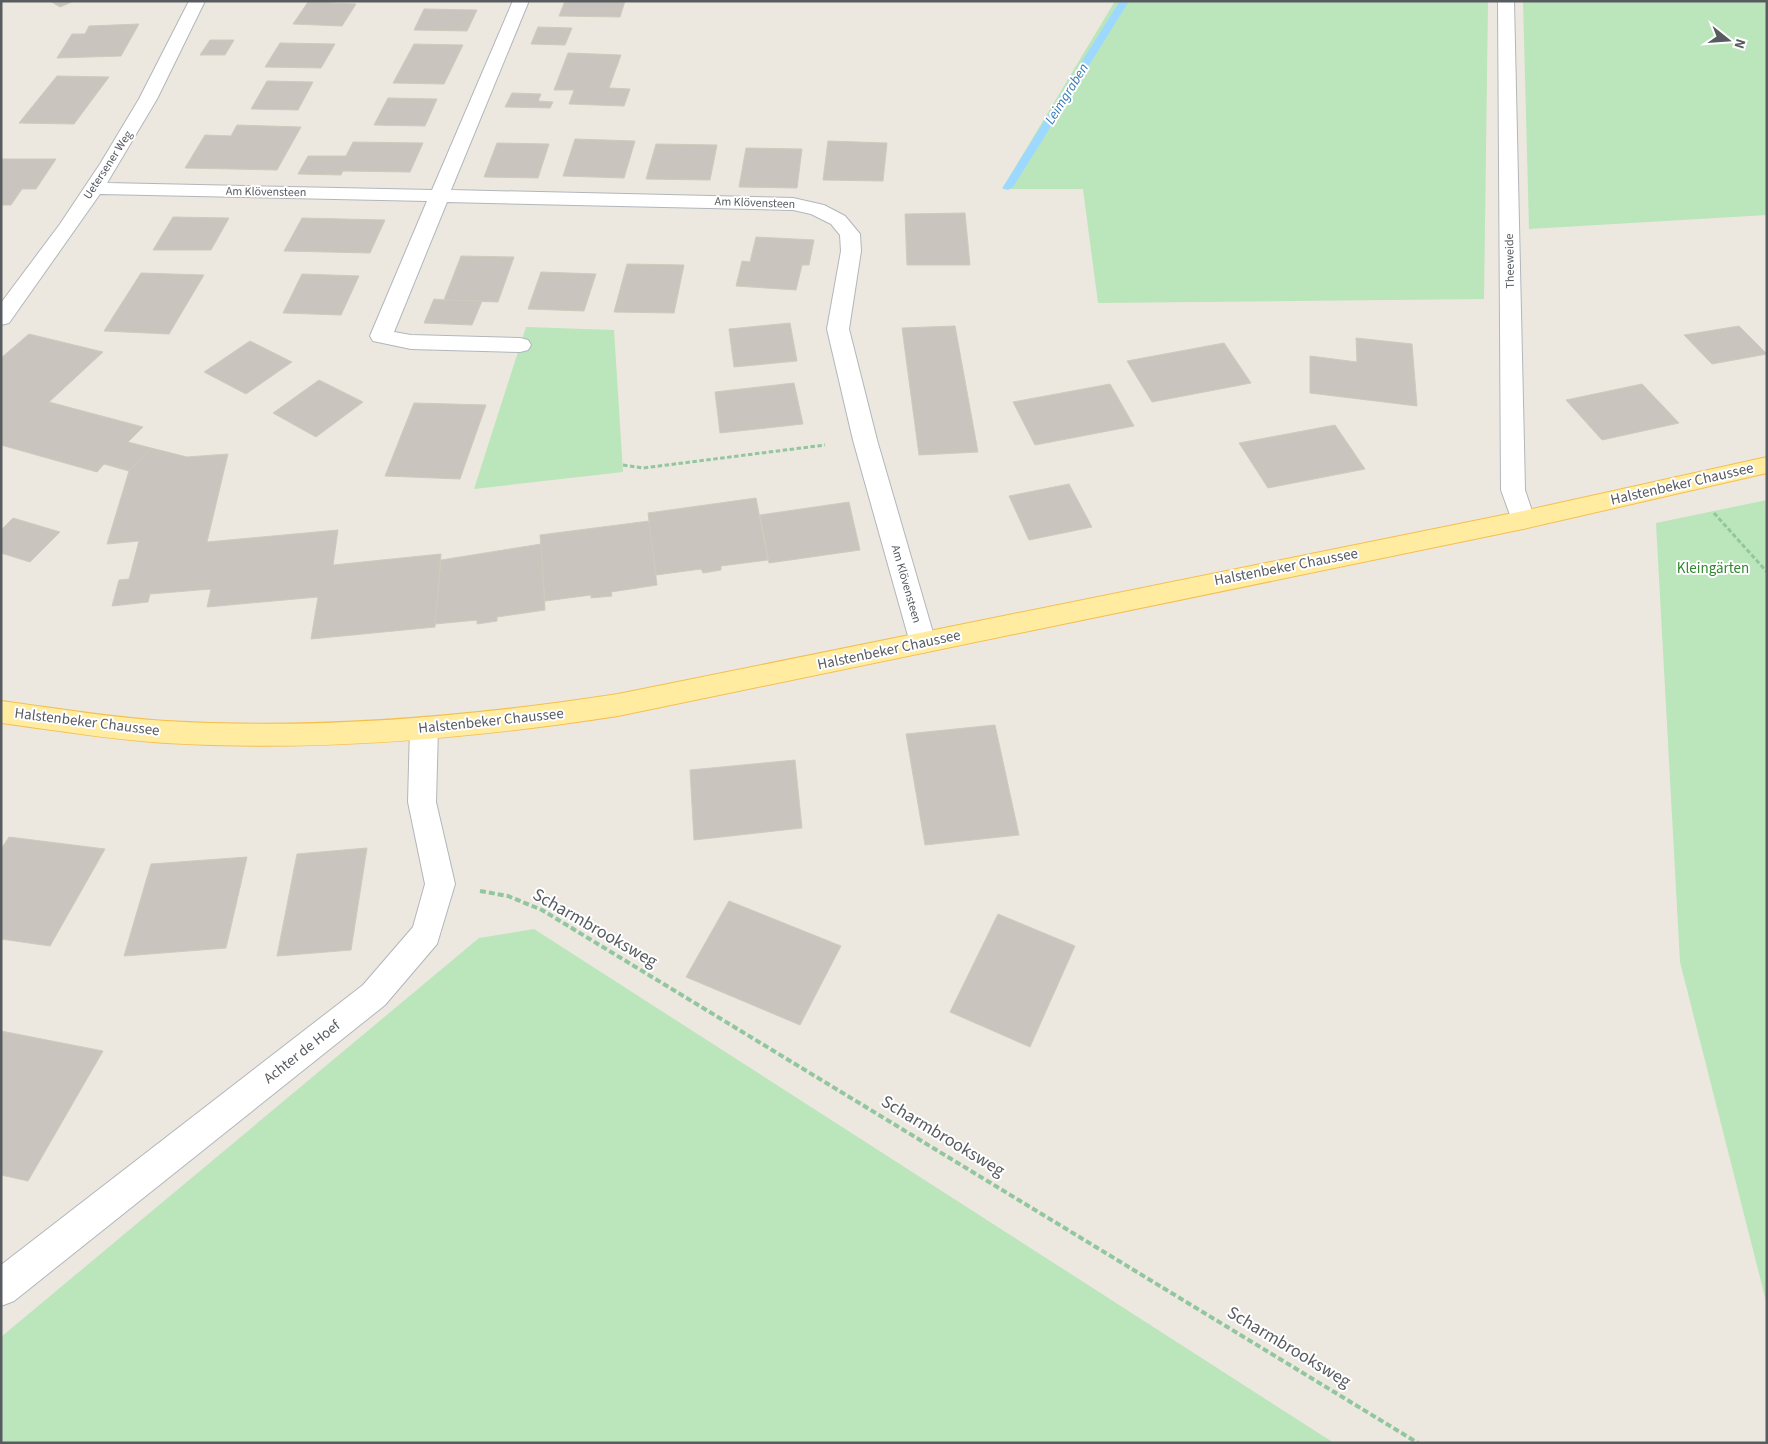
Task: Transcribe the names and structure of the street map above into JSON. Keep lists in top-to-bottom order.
{
  "streets": {
    "main road": ["Halstenbeker Chaussee"],
    "street": [
      "Uetersener Weg",
      "Am Klövensteen",
      "Theeweide",
      "Achter de Hoef"
    ],
    "path": ["Scharmbrooksweg"]
  },
  "crossings": [
    ["Uetersener Weg", "Am Klövensteen"],
    ["Am Klövensteen", "Halstenbeker Chaussee"],
    ["Theeweide", "Halstenbeker Chaussee"],
    ["Halstenbeker Chaussee", "Achter de Hoef"],
    ["Scharmbrooksweg", "Achter de Hoef"]
  ],
  "water": ["Leimgraben"],
  "parks": ["Kleingärten"],
  "north": "right"
}
